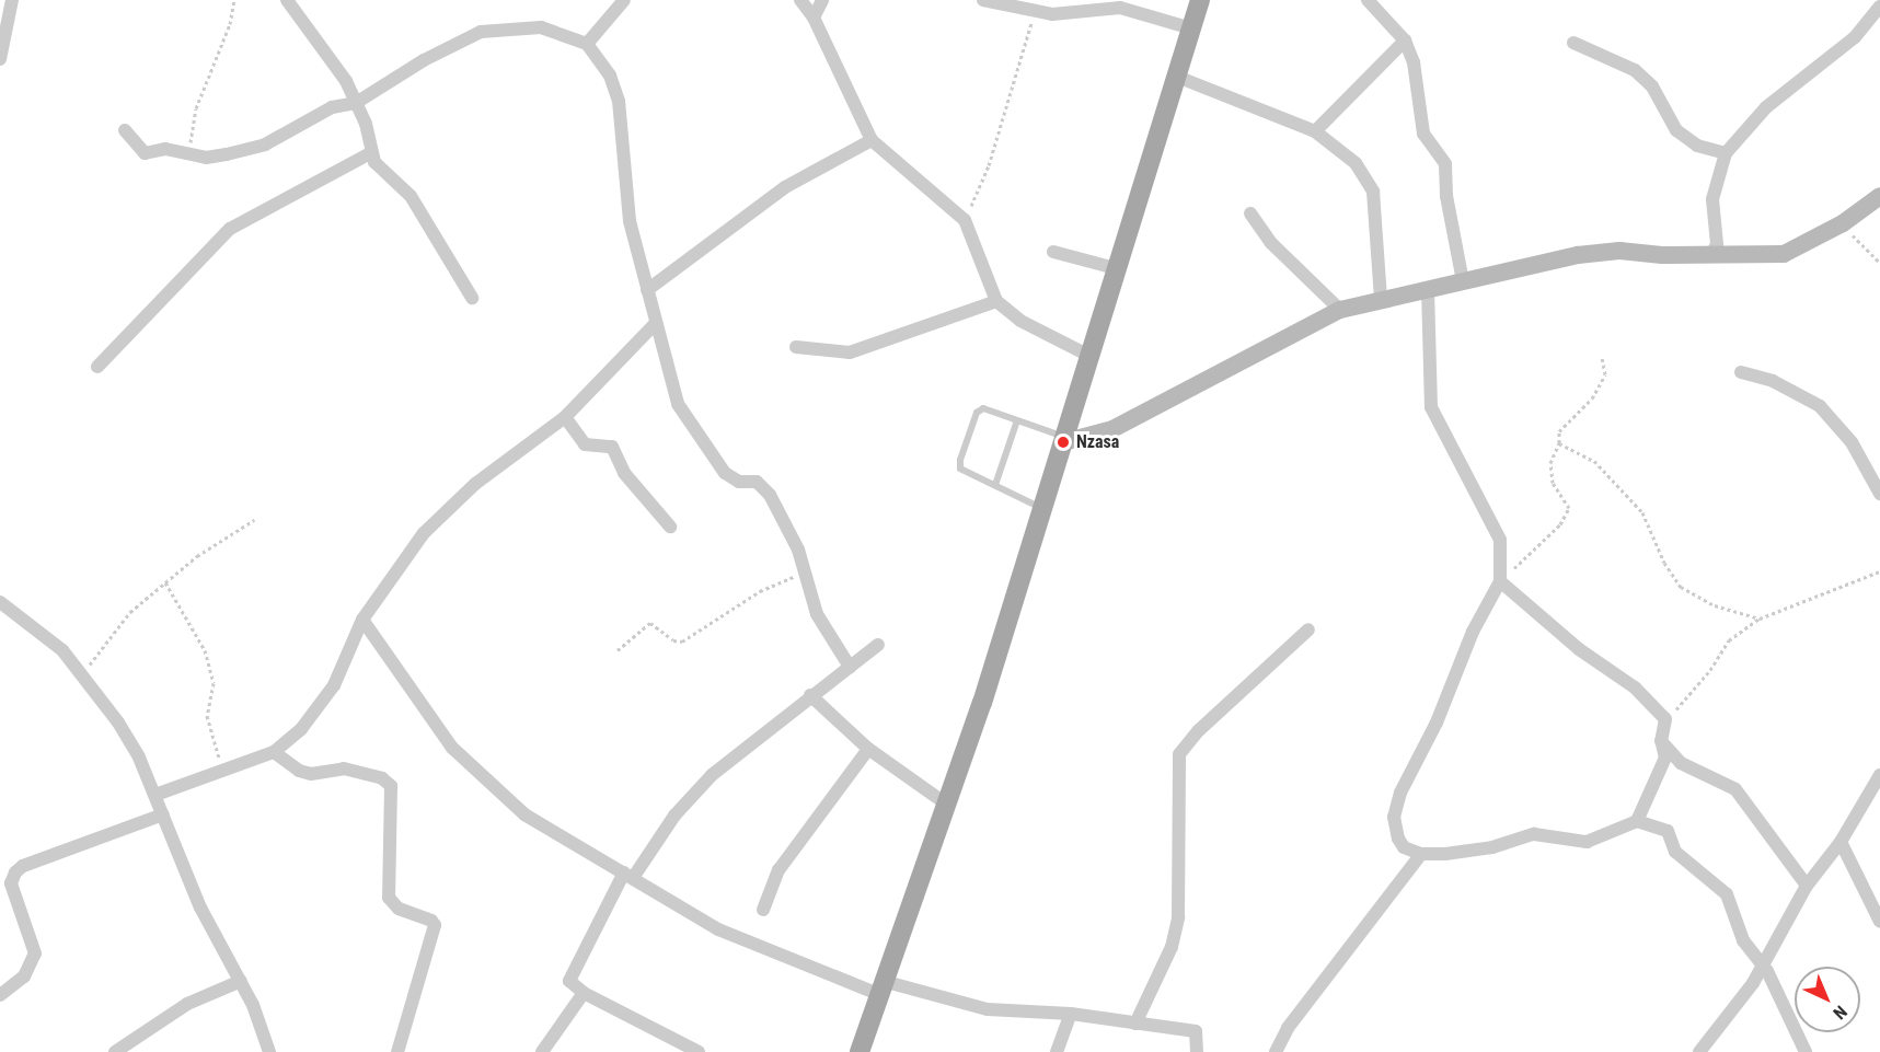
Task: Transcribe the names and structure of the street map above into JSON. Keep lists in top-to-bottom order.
{
  "places": ["Nzasa"],
  "north": "bottom right"
}
